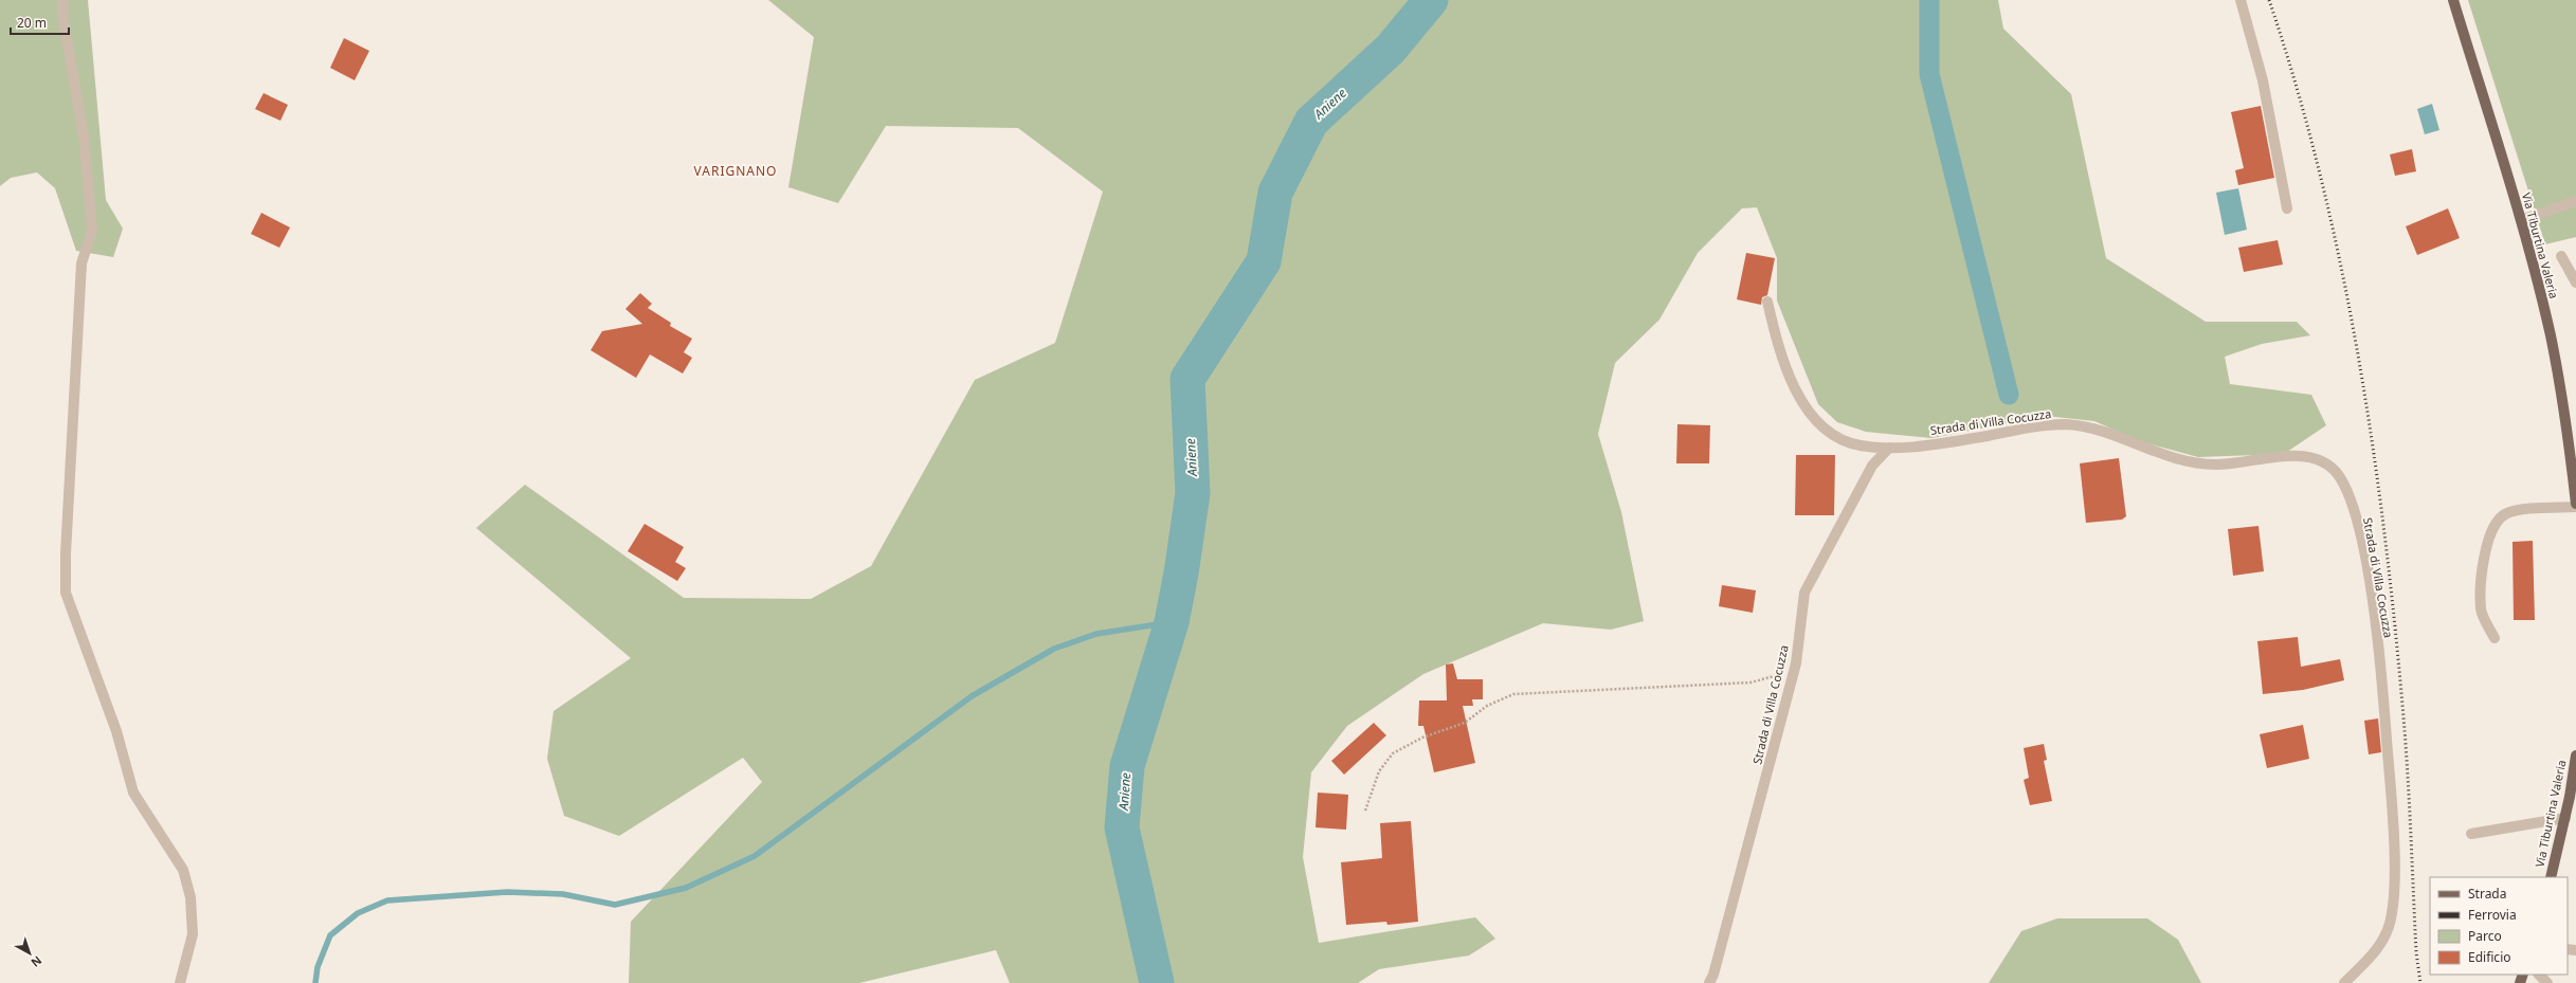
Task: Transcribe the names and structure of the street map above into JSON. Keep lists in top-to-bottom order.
{
  "streets": {
    "main road": ["Via Tiburtina Valeria"],
    "street": ["Strada di Villa Cocuzza"]
  },
  "districts": ["VARIGNANO"],
  "water": ["Aniene"],
  "legend": [
    "Strada",
    "Ferrovia",
    "Parco",
    "Edificio"
  ],
  "scale_bar": "20 m",
  "north": "bottom right"
}
